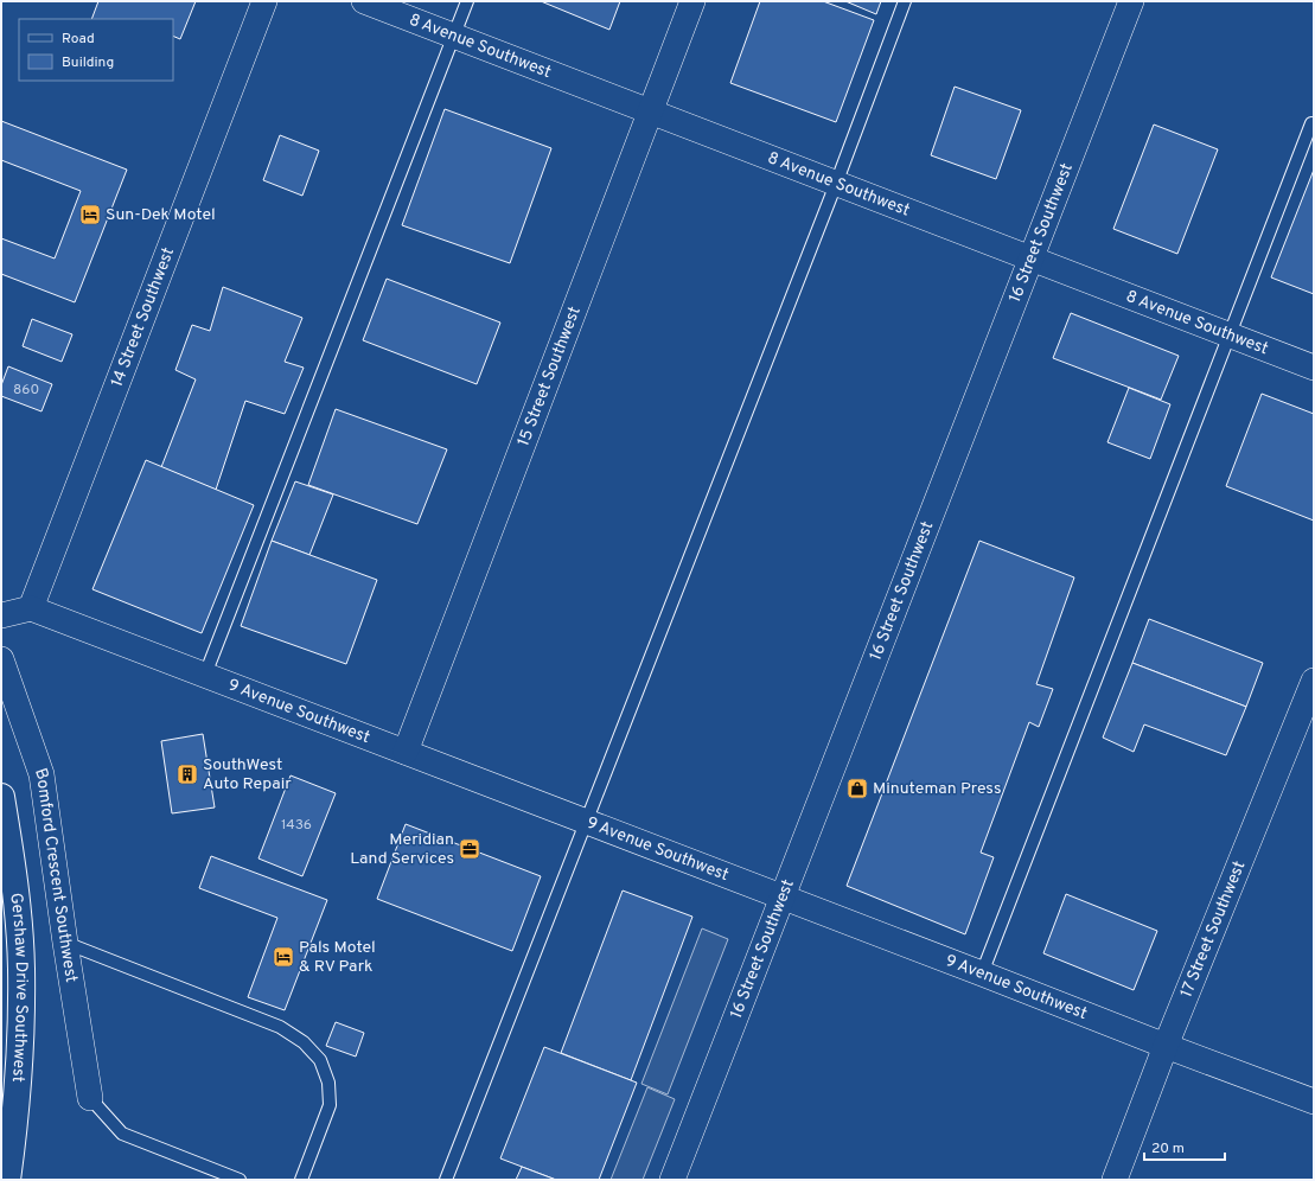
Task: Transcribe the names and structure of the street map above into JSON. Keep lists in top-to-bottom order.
{
  "streets": {
    "highway": ["Gershaw Drive Southwest"],
    "street": [
      "8 Avenue Southwest",
      "16 Street Southwest",
      "14 Street Southwest",
      "15 Street Southwest",
      "9 Avenue Southwest",
      "Bomford Crescent Southwest",
      "17 Street Southwest"
    ]
  },
  "crossings": [
    ["8 Avenue Southwest", "16 Street Southwest"],
    ["8 Avenue Southwest", "15 Street Southwest"],
    ["16 Street Southwest", "9 Avenue Southwest"],
    ["14 Street Southwest", "9 Avenue Southwest"],
    ["15 Street Southwest", "9 Avenue Southwest"],
    ["9 Avenue Southwest", "17 Street Southwest"]
  ],
  "places": {
    "hotel": ["Sun-Dek Motel", "Pals Motel & RV Park"],
    "building": ["SouthWest Auto Repair"],
    "shop": ["Minuteman Press"],
    "office": ["Meridian Land Services"]
  },
  "house_numbers": ["860", "1436"],
  "legend": ["Road", "Building"],
  "scale_bar": "20 m"
}
